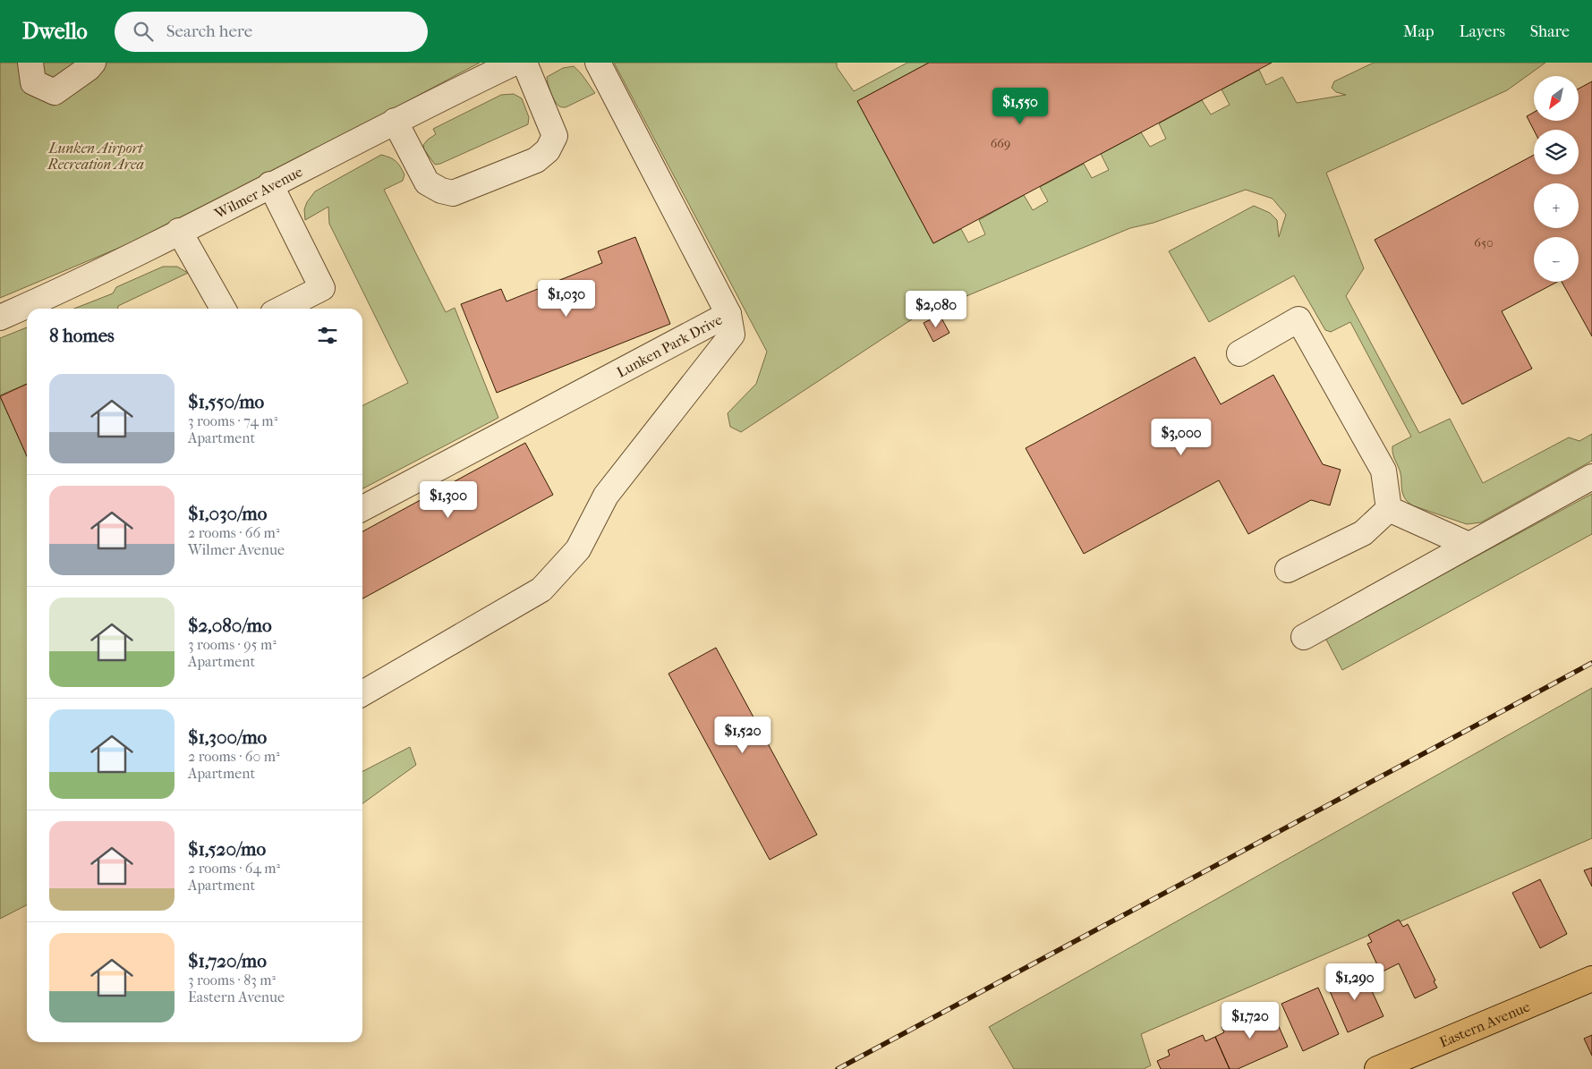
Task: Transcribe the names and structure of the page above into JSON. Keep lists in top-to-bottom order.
{
  "streets": {
    "main road": ["Eastern Avenue"],
    "street": ["Wilmer Avenue", "Lunken Park Drive"]
  },
  "parks": ["Lunken Airport Recreation Area"],
  "house_numbers": ["669", "650"],
  "north": "bottom left",
  "page": {
    "header": "Dwello",
    "search": "Search here",
    "nav": ["Map", "Layers", "Share"],
    "map_buttons": ["+", "−"],
    "price": [
      "$1,550",
      "$1,030",
      "$2,080",
      "$3,000",
      "$1,300",
      "$1,520",
      "$1,290",
      "$1,720"
    ],
    "heading": "8 homes",
    "list": [
      {
        "name": "$1,550/mo",
        "note": "3 rooms · 74 m² · Apartment"
      },
      {
        "name": "$1,030/mo",
        "note": "2 rooms · 66 m² · Wilmer Avenue"
      },
      {
        "name": "$2,080/mo",
        "note": "3 rooms · 95 m² · Apartment"
      },
      {
        "name": "$1,300/mo",
        "note": "2 rooms · 60 m² · Apartment"
      },
      {
        "name": "$1,520/mo",
        "note": "2 rooms · 64 m² · Apartment"
      },
      {
        "name": "$1,720/mo",
        "note": "3 rooms · 83 m² · Eastern Avenue"
      }
    ]
  }
}
